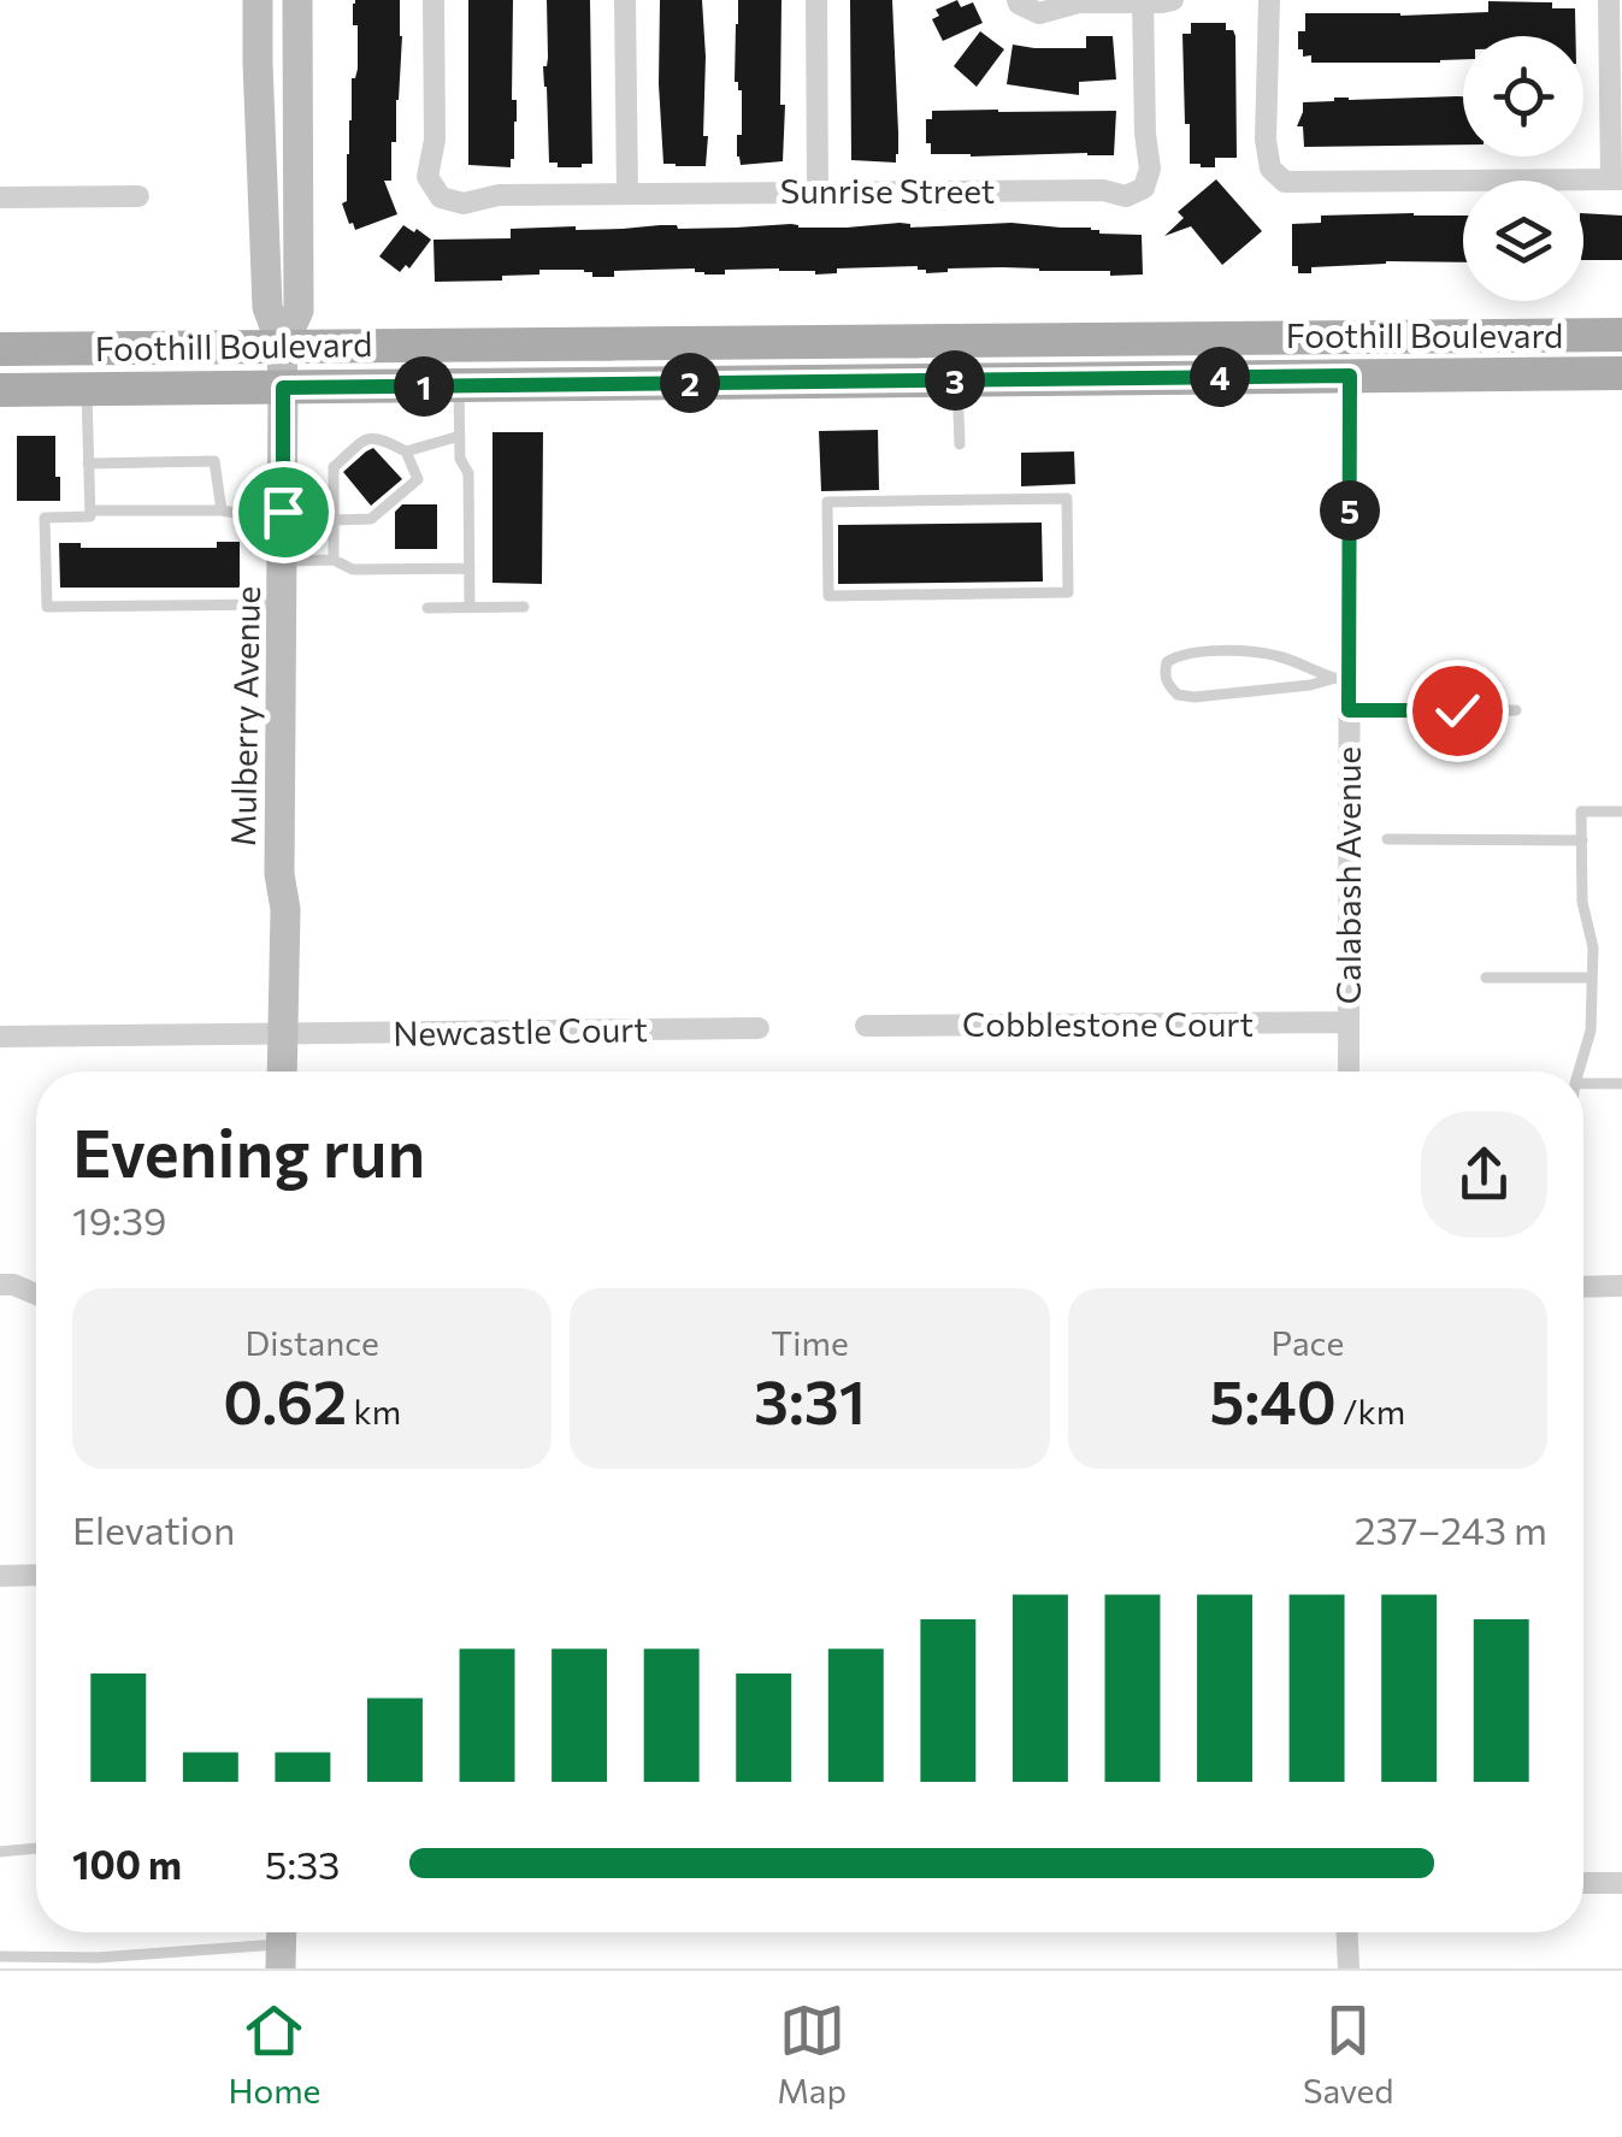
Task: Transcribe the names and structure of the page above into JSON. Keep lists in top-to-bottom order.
{
  "streets": {
    "main road": ["Foothill Boulevard"],
    "street": [
      "Sunrise Street",
      "Mulberry Avenue",
      "Calabash Avenue",
      "Cobblestone Court",
      "Newcastle Court"
    ]
  },
  "crossings": [
    ["Foothill Boulevard", "Mulberry Avenue"],
    ["Foothill Boulevard", "Calabash Avenue"],
    ["Mulberry Avenue", "Newcastle Court"],
    ["Calabash Avenue", "Cobblestone Court"]
  ],
  "page": {
    "pins": [
      "4",
      "3",
      "2",
      "1",
      "5"
    ],
    "heading": ["Evening run", "19:39"],
    "stats": [
      ["Distance", "0.62 km"],
      ["Time", "3:31"],
      ["Pace", "5:40 /km"]
    ],
    "chart": ["Elevation", "237–243 m"],
    "list": [
      {
        "name": "100 m",
        "note": "5:33"
      }
    ],
    "tabs": ["Home", "Map", "Saved"]
  }
}
